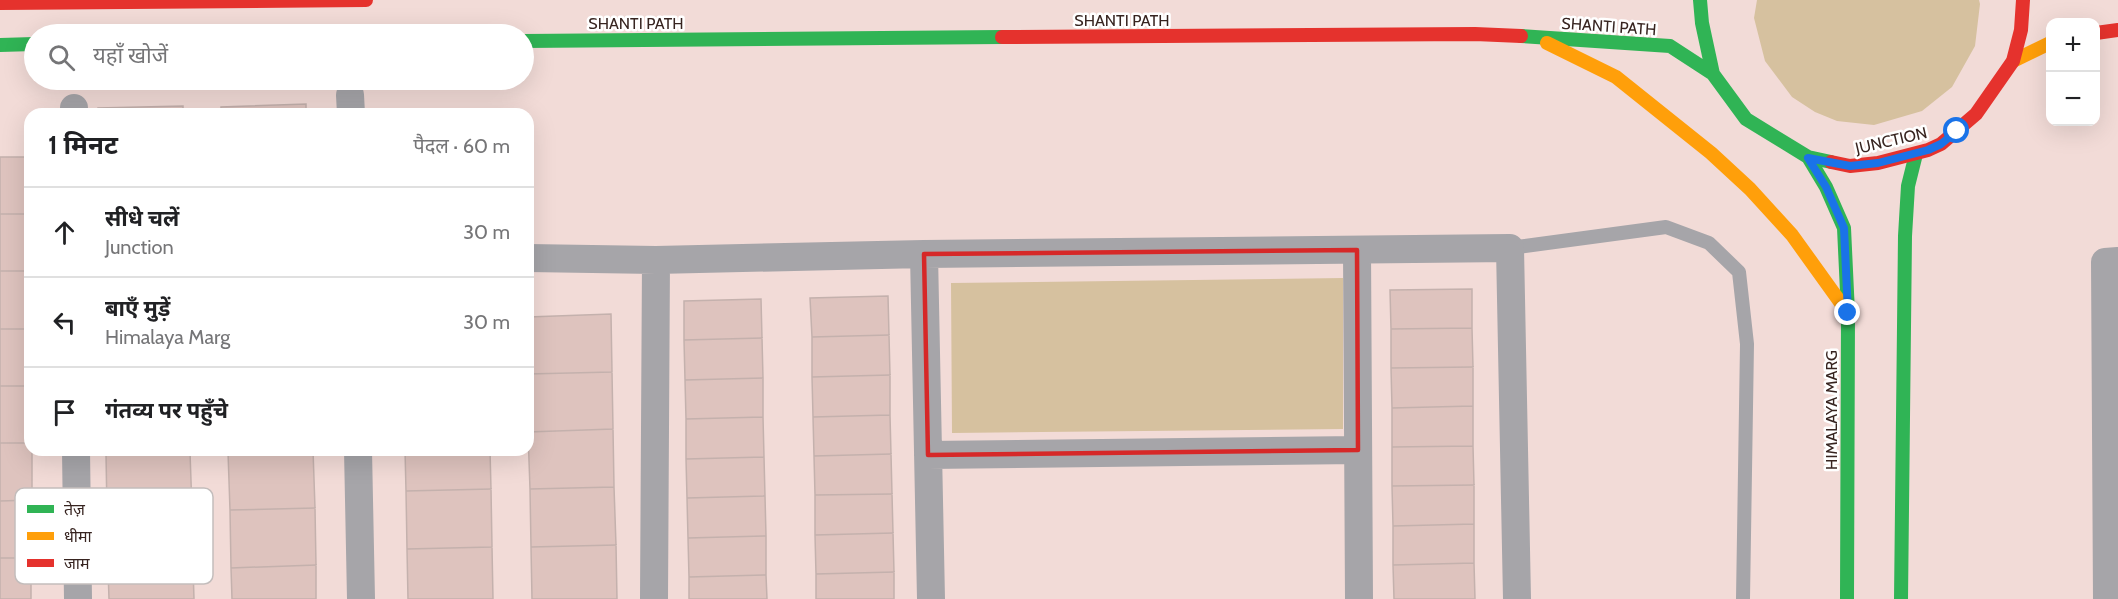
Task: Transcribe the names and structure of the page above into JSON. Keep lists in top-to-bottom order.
{
  "streets": {
    "main road": ["SHANTI PATH", "JUNCTION", "HIMALAYA MARG"]
  },
  "crossings": [
    ["SHANTI PATH", "JUNCTION"],
    ["JUNCTION", "HIMALAYA MARG"]
  ],
  "legend": ["तेज़", "धीमा", "जाम"],
  "page": {
    "map_buttons": ["+", "−"],
    "search": "यहाँ खोजें",
    "heading": ["1 मिनट", "पैदल · 60 m"],
    "list": [
      ["सीधे चलें", "Junction", "30 m"],
      ["बाएँ मुड़ें", "Himalaya Marg", "30 m"],
      "गंतव्य पर पहुँचे"
    ]
  }
}
